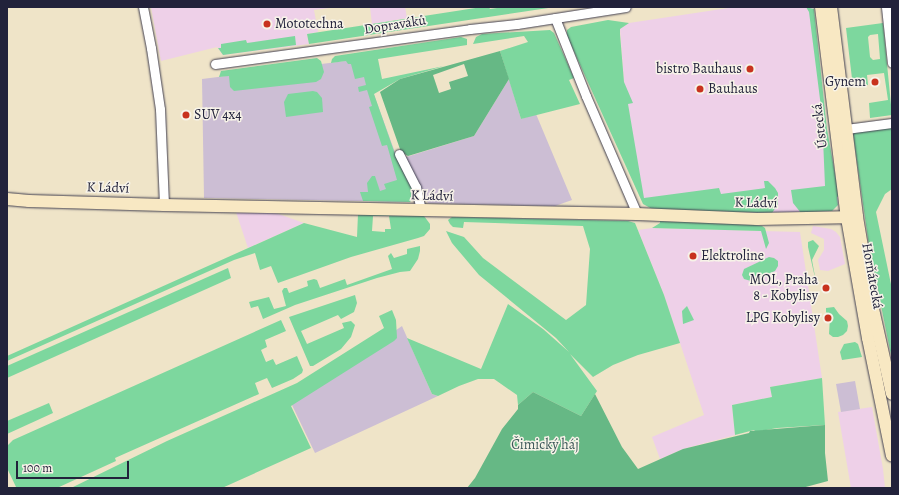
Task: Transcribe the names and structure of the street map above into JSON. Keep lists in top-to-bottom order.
{
  "streets": {
    "street": [
      "Dopraváků",
      "Ústecká",
      "K Ládví",
      "Horňátecká"
    ]
  },
  "crossings": [
    ["Ústecká", "K Ládví"],
    ["Ústecká", "Horňátecká"],
    ["K Ládví", "Horňátecká"]
  ],
  "parks": ["Čimický háj"],
  "places": [
    "Mototechna",
    "bistro Bauhaus",
    "Gynem",
    "Bauhaus",
    "SUV 4x4",
    "Elektroline",
    "MOL, Praha 8 - Kobylisy",
    "LPG Kobylisy"
  ],
  "scale_bar": "100 m"
}
